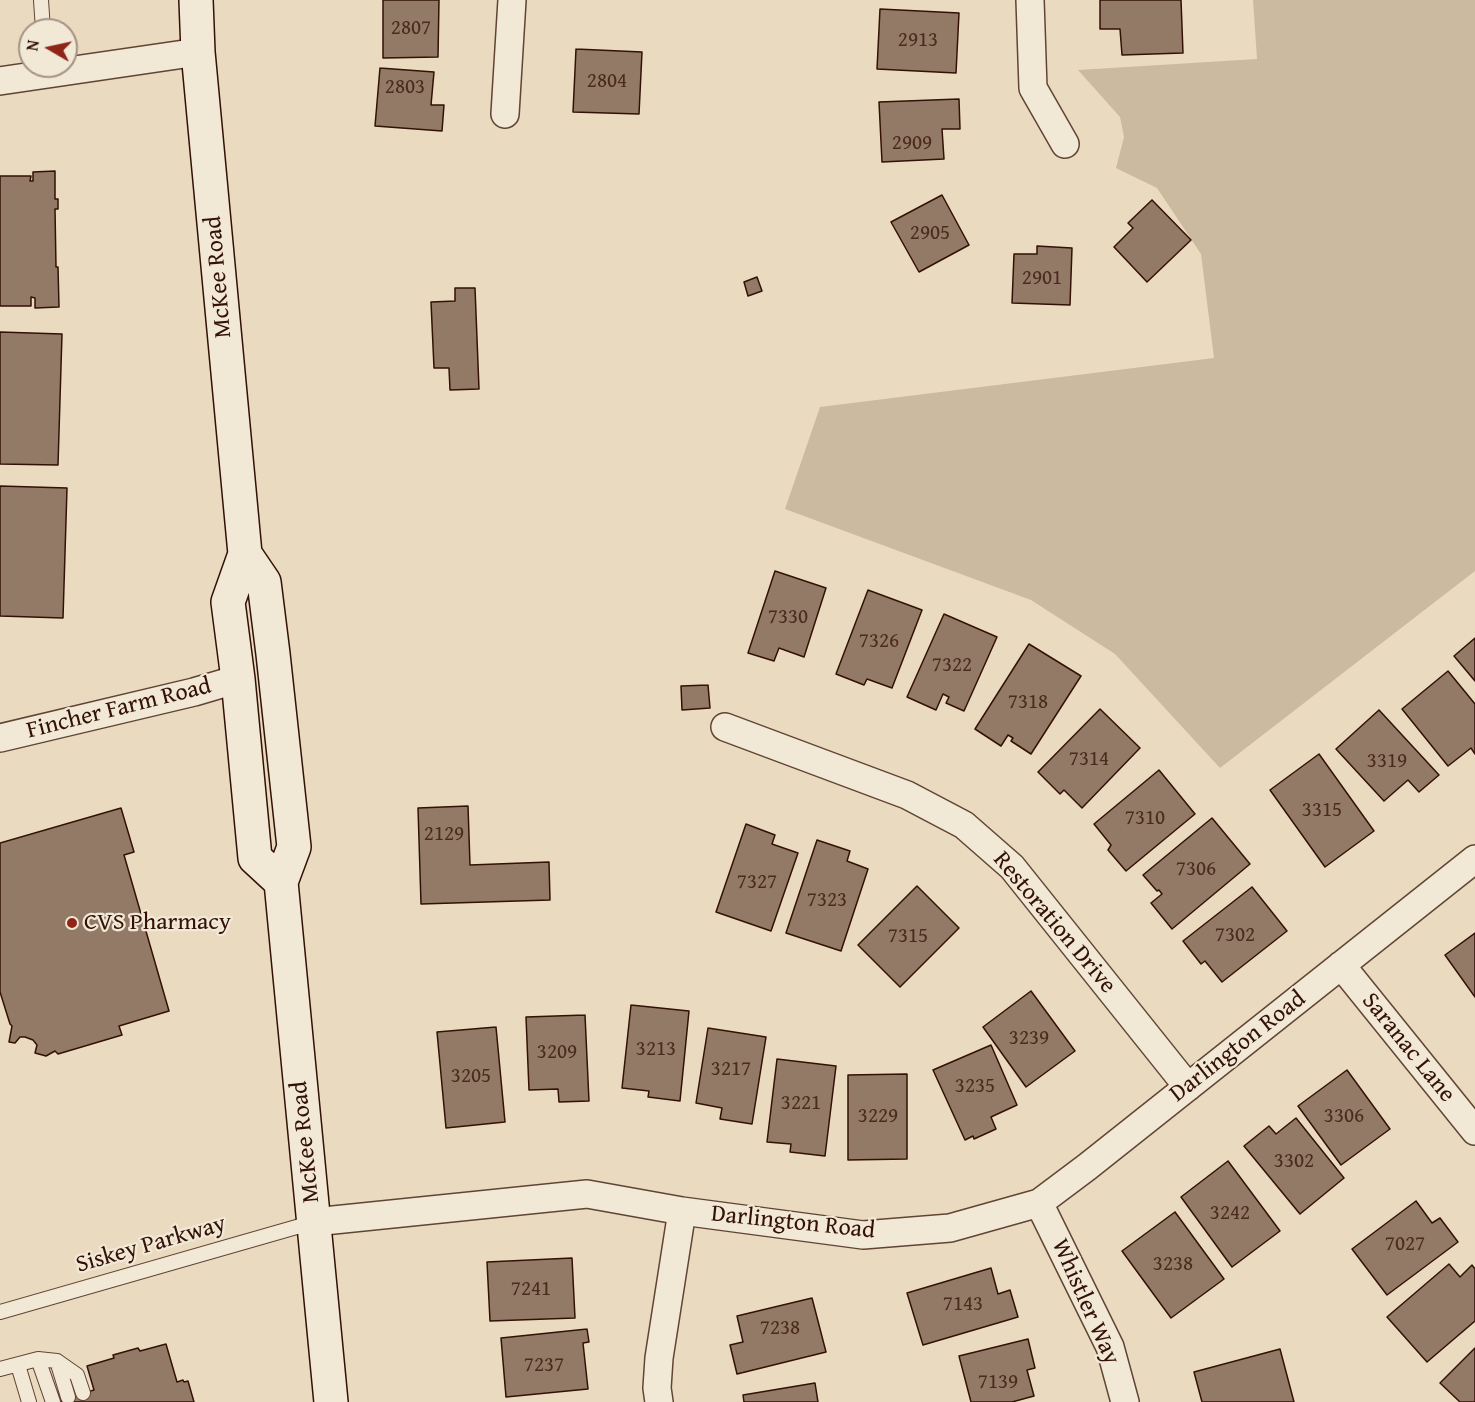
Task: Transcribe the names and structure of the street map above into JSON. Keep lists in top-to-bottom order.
{
  "streets": {
    "street": [
      "McKee Road",
      "Fincher Farm Road",
      "Restoration Drive",
      "Darlington Road",
      "Saranac Lane",
      "Whistler Way"
    ],
    "lane": ["Siskey Parkway"]
  },
  "crossings": [
    ["McKee Road", "Fincher Farm Road"],
    ["McKee Road", "Darlington Road"],
    ["McKee Road", "Siskey Parkway"],
    ["Restoration Drive", "Darlington Road"],
    ["Darlington Road", "Saranac Lane"],
    ["Darlington Road", "Siskey Parkway"],
    ["Darlington Road", "Whistler Way"]
  ],
  "places": ["CVS Pharmacy"],
  "house_numbers": [
    "2807",
    "2913",
    "2804",
    "2803",
    "2909",
    "2905",
    "2901",
    "7330",
    "7326",
    "7322",
    "7318",
    "7314",
    "3319",
    "3315",
    "7310",
    "2129",
    "7306",
    "7327",
    "7323",
    "7302",
    "7315",
    "3239",
    "3213",
    "3209",
    "3217",
    "3205",
    "3235",
    "3221",
    "3229",
    "3306",
    "3302",
    "3242",
    "7027",
    "3238",
    "7241",
    "7143",
    "7238",
    "7237",
    "7139"
  ],
  "north": "left"
}
